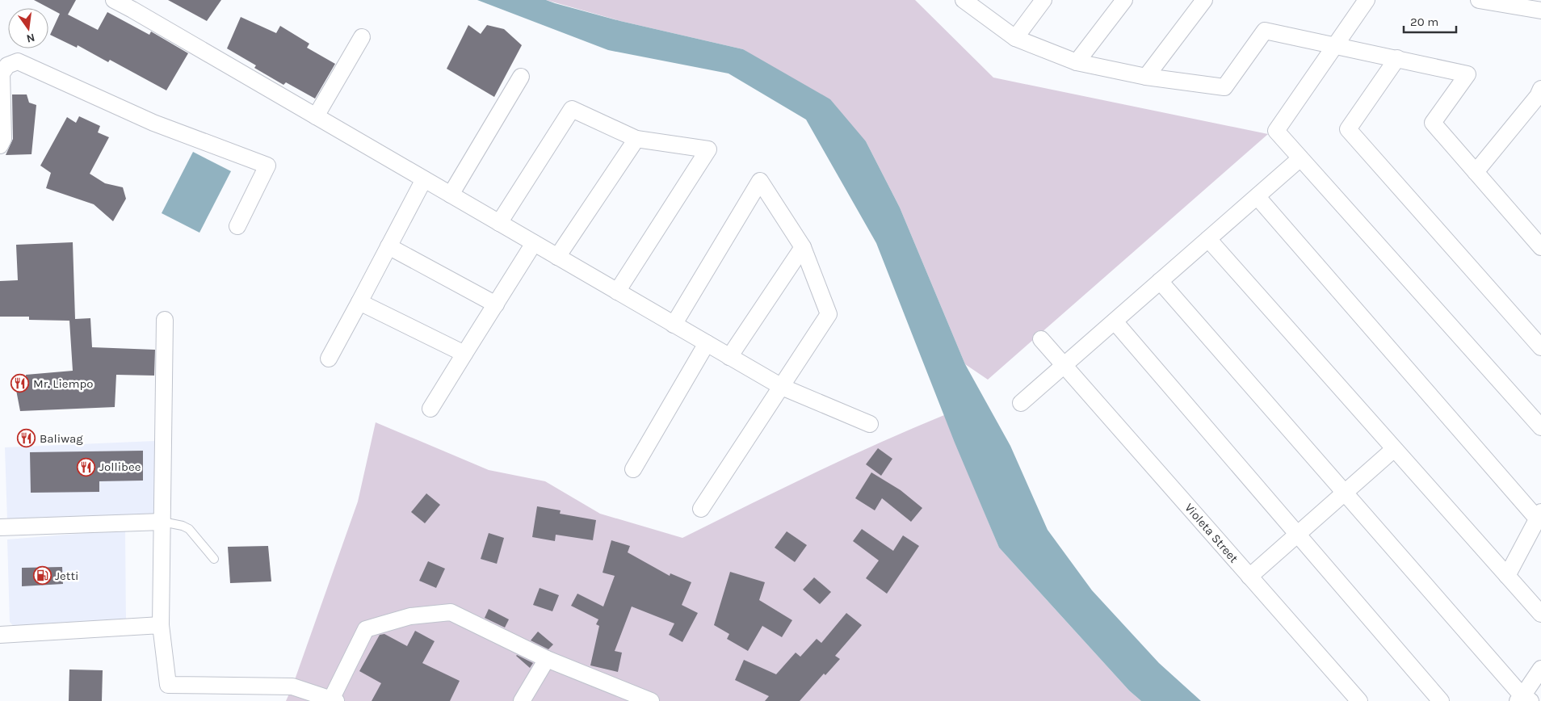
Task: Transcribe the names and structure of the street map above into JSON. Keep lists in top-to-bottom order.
{
  "streets": {
    "street": ["Violeta Street"]
  },
  "places": {
    "restaurant": ["Mr. Liempo", "Baliwag", "Jollibee"],
    "fuel station": ["Jetti"]
  },
  "scale_bar": "20 m",
  "north": "bottom"
}
